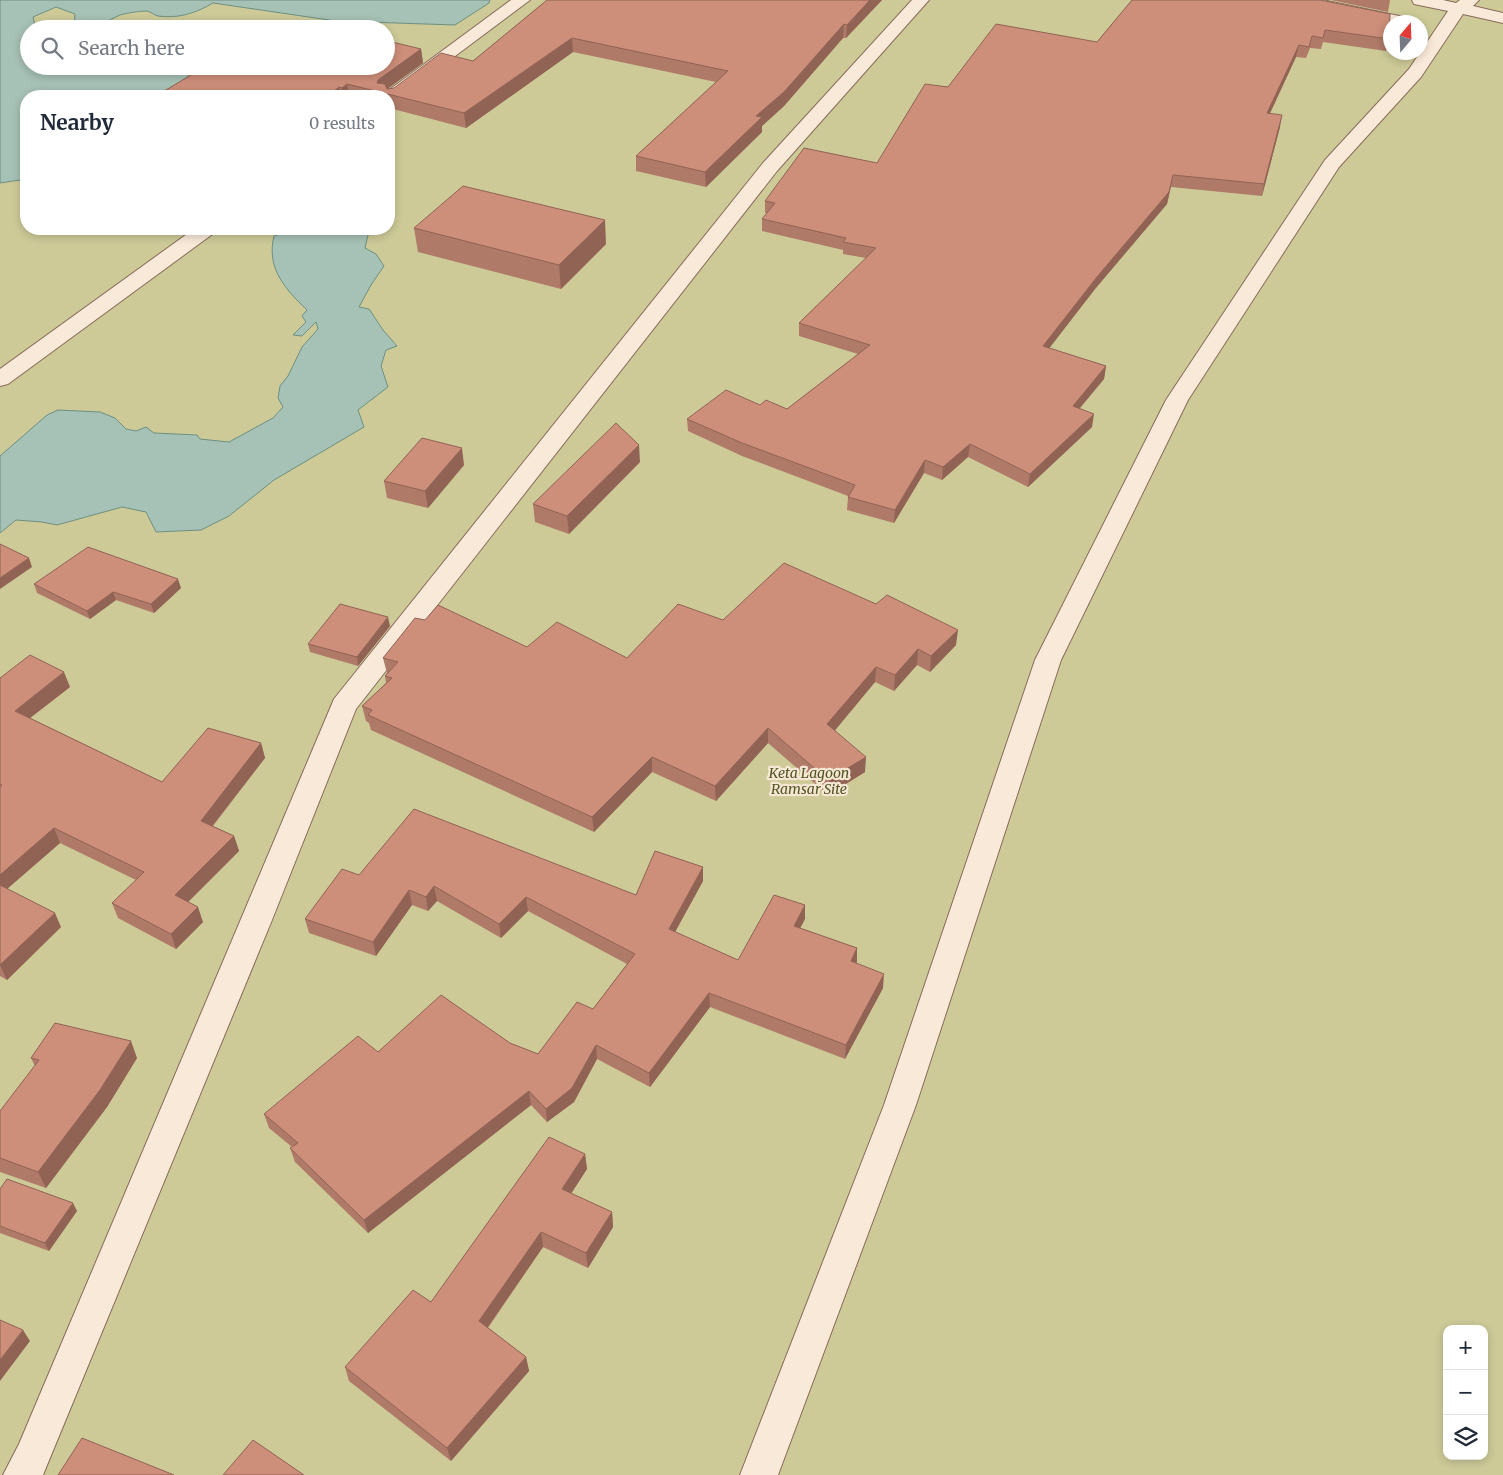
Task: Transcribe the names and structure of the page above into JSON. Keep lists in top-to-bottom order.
{
  "parks": ["Keta Lagoon Ramsar Site"],
  "north": "top",
  "page": {
    "search": "Search here",
    "heading": ["Nearby", "0 results"],
    "map_buttons": ["+", "−"]
  }
}
